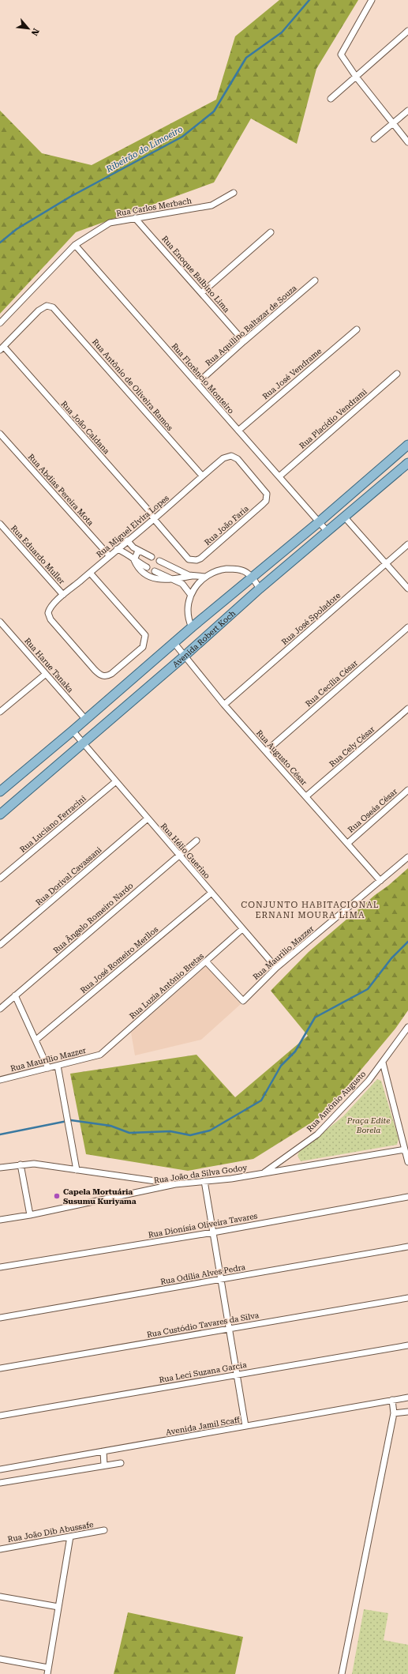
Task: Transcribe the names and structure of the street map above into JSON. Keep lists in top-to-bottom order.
{
  "streets": {
    "main road": ["Avenida Robert Koch"],
    "street": [
      "Rua Carlos Merbach",
      "Rua Enoque Balbino Lima",
      "Rua Aquilino Baltazar de Souza",
      "Rua José Vendrame",
      "Rua Florêncio Monteiro",
      "Rua Antônio de Oliveira Ramos",
      "Rua Placídio Vendrami",
      "Rua João Caldana",
      "Rua Abdias Pereira Mota",
      "Rua João Faria",
      "Rua Miguel Elvira Lopes",
      "Rua Eduardo Muller",
      "Rua José Spoladore",
      "Rua Harue Tanaka",
      "Rua Cecília César",
      "Rua Cely César",
      "Rua Augusto César",
      "Rua Oseás César",
      "Rua Luciano Ferracini",
      "Rua Hélio Guerino",
      "Rua Dorival Cavassani",
      "Rua Ângelo Romeiro Nardo",
      "Rua Maurilio Mazzer",
      "Rua José Romeiro Merllos",
      "Rua Luzia Antônio Bretas",
      "Rua Maurílio Mazzer",
      "Rua Antônio Augusto",
      "Rua João da Silva Godoy",
      "Rua Dionísia Oliveira Tavares",
      "Rua Odília Alves Pedra",
      "Rua Custódio Tavares da Silva",
      "Rua Leci Suzana Garcia",
      "Avenida Jamil Scaff",
      "Rua João Dib Abussafe"
    ]
  },
  "crossings": [
    ["Rua Carlos Merbach", "Rua Enoque Balbino Lima"],
    ["Rua Carlos Merbach", "Rua Florêncio Monteiro"],
    ["Rua Enoque Balbino Lima", "Rua Aquilino Baltazar de Souza"],
    ["Rua Aquilino Baltazar de Souza", "Rua Florêncio Monteiro"],
    ["Rua José Vendrame", "Rua Florêncio Monteiro"],
    ["Rua Florêncio Monteiro", "Rua Placídio Vendrami"],
    ["Rua Florêncio Monteiro", "Avenida Robert Koch"],
    ["Rua Antônio de Oliveira Ramos", "Rua João Caldana"],
    ["Rua Antônio de Oliveira Ramos", "Rua Miguel Elvira Lopes"],
    ["Rua João Caldana", "Rua João Faria"],
    ["Rua João Caldana", "Rua Miguel Elvira Lopes"],
    ["Rua Abdias Pereira Mota", "Rua Miguel Elvira Lopes"],
    ["Rua João Faria", "Rua Miguel Elvira Lopes"],
    ["Rua Miguel Elvira Lopes", "Rua Eduardo Muller"],
    ["Rua José Spoladore", "Rua Augusto César"],
    ["Avenida Robert Koch", "Rua Harue Tanaka"],
    ["Avenida Robert Koch", "Rua Augusto César"],
    ["Avenida Robert Koch", "Rua Hélio Guerino"],
    ["Rua Cecília César", "Rua Augusto César"],
    ["Rua Cely César", "Rua Augusto César"],
    ["Rua Augusto César", "Rua Oseás César"],
    ["Rua Augusto César", "Rua Maurilio Mazzer"],
    ["Rua Luciano Ferracini", "Rua Hélio Guerino"],
    ["Rua Hélio Guerino", "Rua Dorival Cavassani"],
    ["Rua Hélio Guerino", "Rua Ângelo Romeiro Nardo"],
    ["Rua Hélio Guerino", "Rua Maurilio Mazzer"],
    ["Rua Hélio Guerino", "Rua José Romeiro Merllos"],
    ["Rua Hélio Guerino", "Rua Luzia Antônio Bretas"],
    ["Rua Maurilio Mazzer", "Rua Luzia Antônio Bretas"],
    ["Rua Luzia Antônio Bretas", "Rua Maurílio Mazzer"],
    ["Rua Antônio Augusto", "Rua João da Silva Godoy"]
  ],
  "districts": ["CONJUNTO HABITACIONAL ERNANI MOURA LIMA"],
  "water": ["Ribeirão do Limoeiro"],
  "parks": ["Praça Edite Borela"],
  "places": ["Capela Mortuária Susumu Kuriyama"],
  "north": "bottom right"
}
